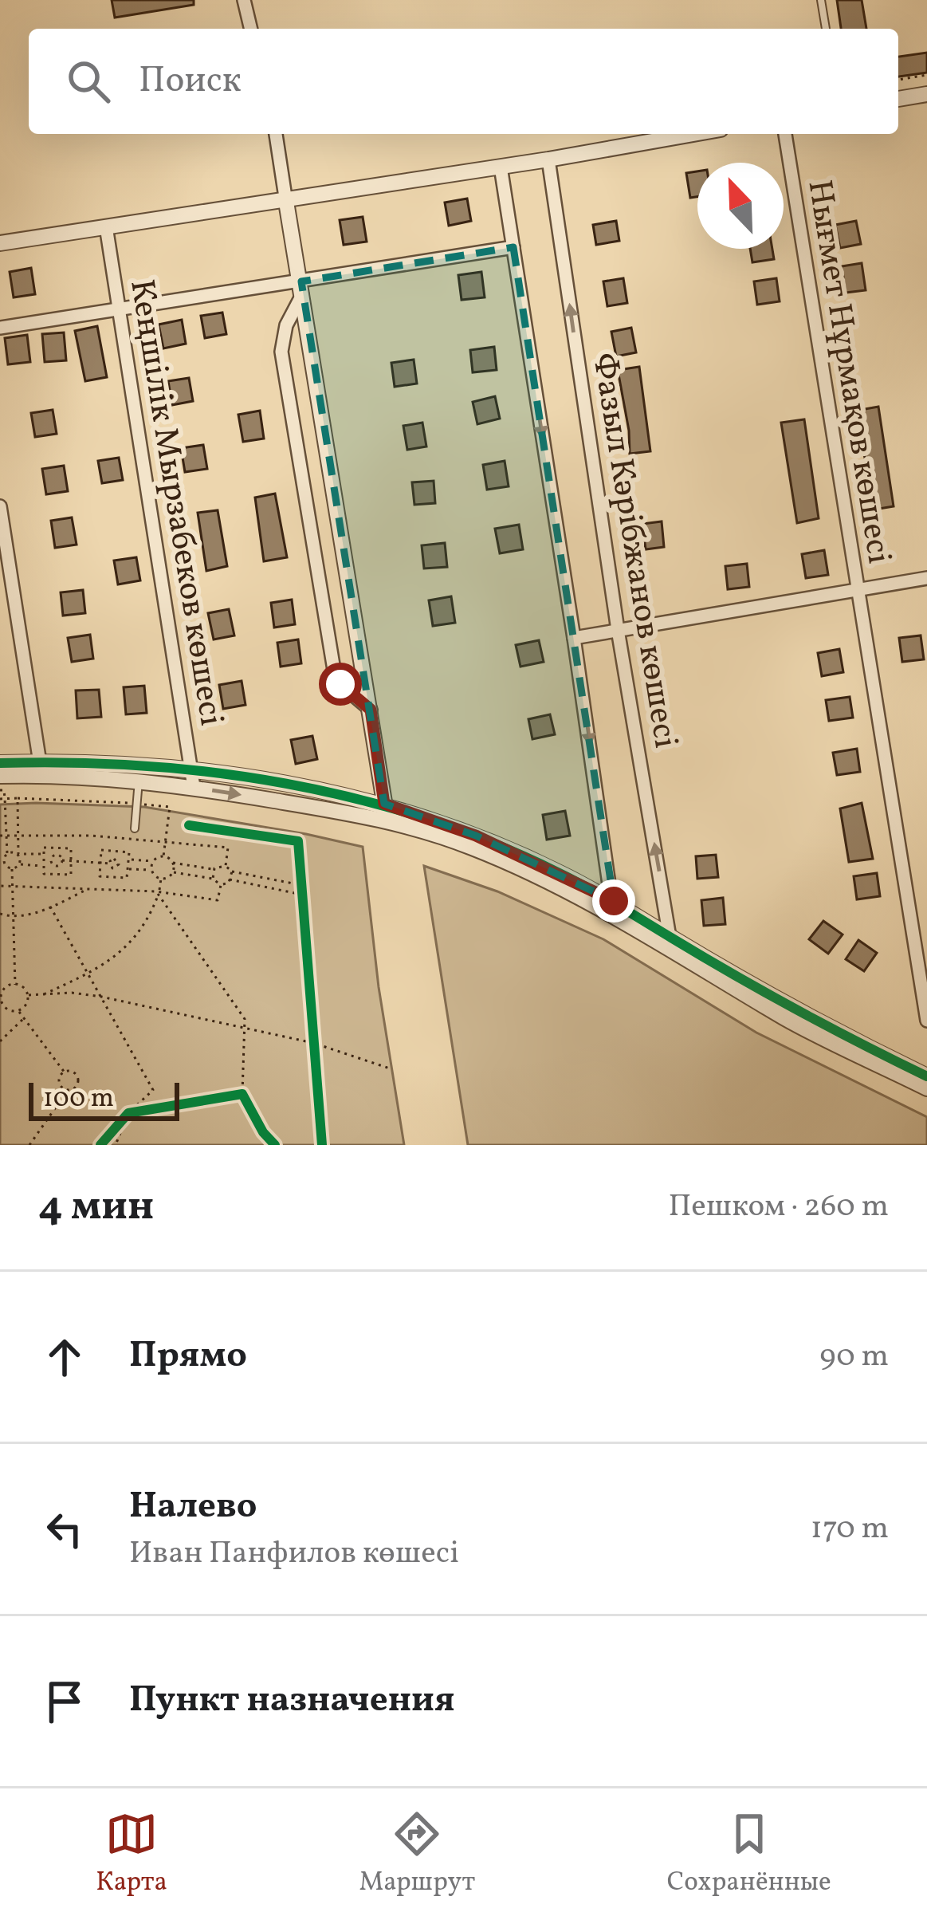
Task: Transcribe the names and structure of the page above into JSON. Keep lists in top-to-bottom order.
{
  "streets": {
    "street": ["Нығмет Нұрмақов көшесі", "Кеңшілік Мырзабеков көшесі", "Фазыл Кәрібжанов көшесі"]
  },
  "scale_bar": "100 m",
  "north": "top left",
  "page": {
    "search": "Поиск",
    "scale": "100 m",
    "heading": ["4 мин", "Пешком · 260 m"],
    "list": [
      ["Прямо", "90 m"],
      ["Налево", "Иван Панфилов көшесі", "170 m"],
      "Пункт назначения"
    ],
    "nav": ["Карта", "Маршрут", "Сохранённые"]
  }
}
